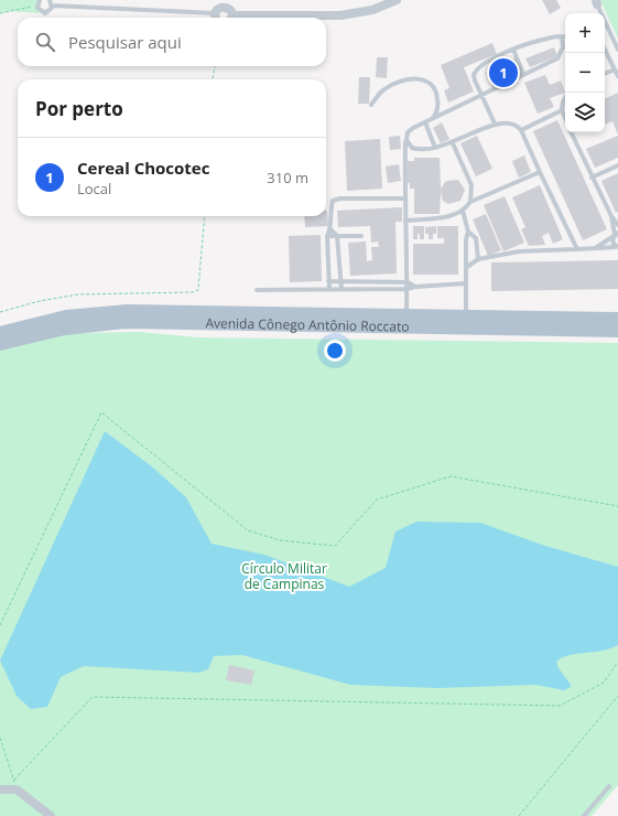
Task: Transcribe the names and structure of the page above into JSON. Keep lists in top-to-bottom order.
{
  "streets": {
    "main road": ["Avenida Cônego Antônio Roccato"]
  },
  "parks": ["Círculo Militar de Campinas"],
  "page": {
    "map_buttons": ["+", "−"],
    "search": "Pesquisar aqui",
    "pins": "1",
    "heading": "Por perto",
    "list": [
      {
        "mark": "1",
        "name": "Cereal Chocotec",
        "note": "Local",
        "value": "310 m"
      }
    ]
  }
}
